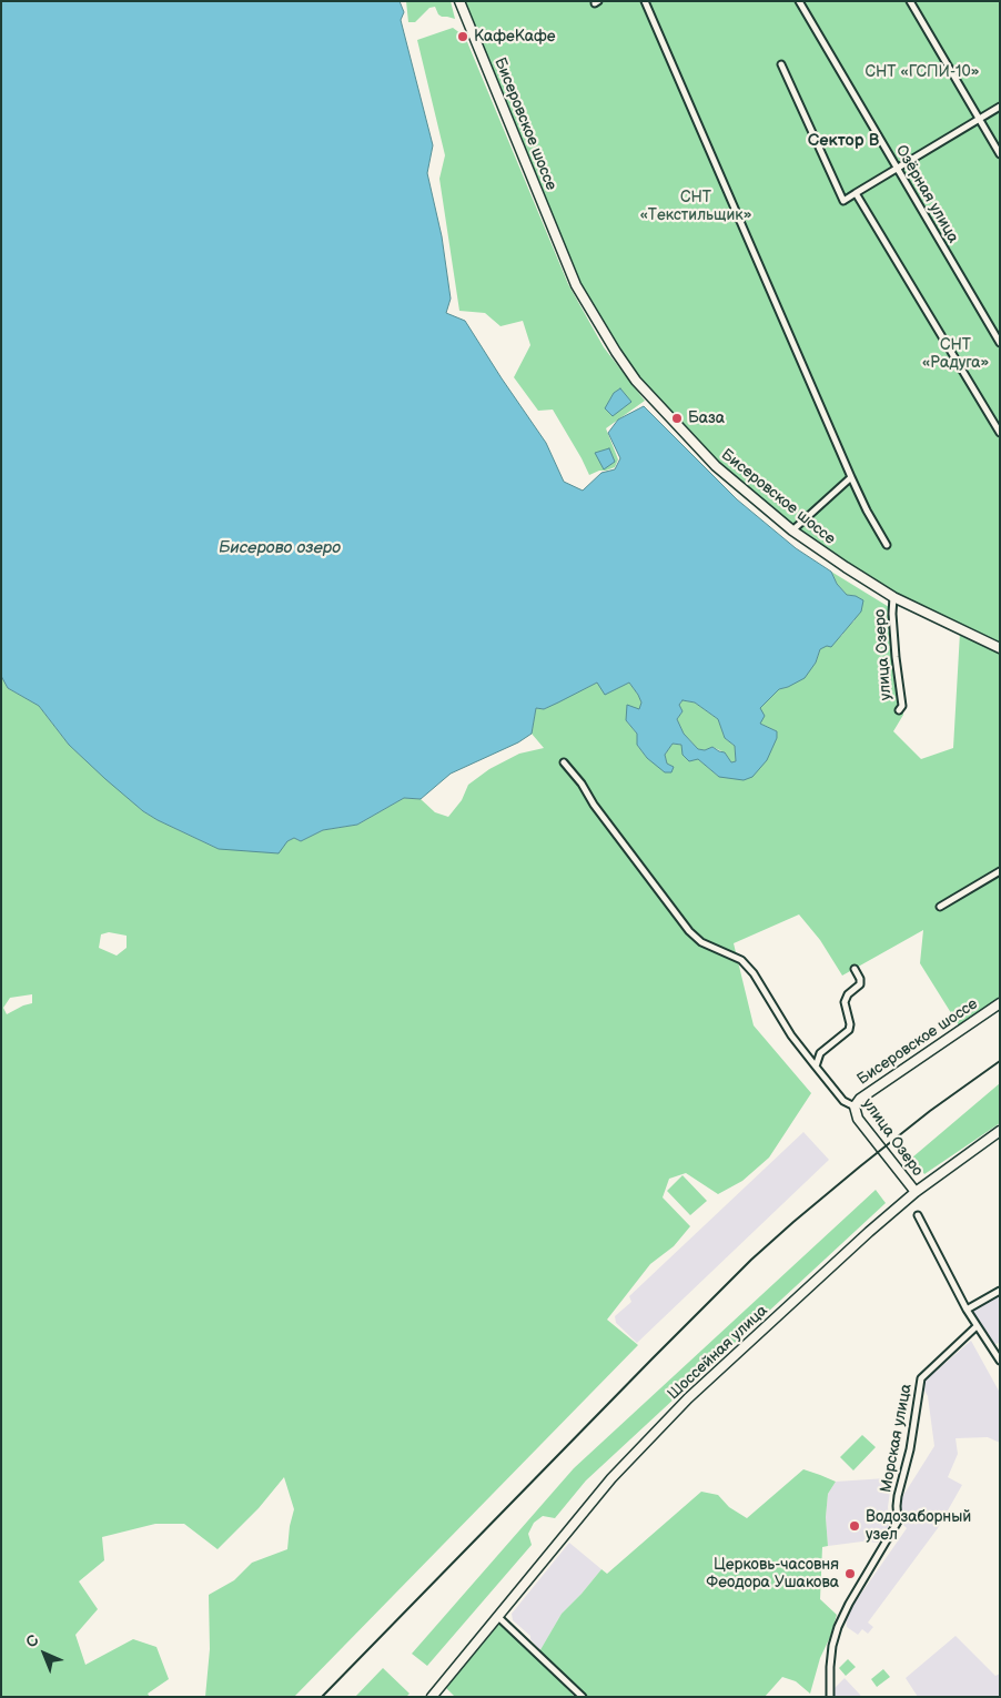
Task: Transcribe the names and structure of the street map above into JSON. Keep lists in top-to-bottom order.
{
  "streets": {
    "main road": ["Бисеровское шоссе", "улица Озеро", "Шоссейная улица"],
    "street": ["Озёрная улица", "Морская улица"]
  },
  "crossings": [
    ["Бисеровское шоссе", "улица Озеро"],
    ["улица Озеро", "Шоссейная улица"]
  ],
  "districts": ["Сектор В"],
  "water": ["Бисерово озеро"],
  "parks": ["СНТ «ГСПИ-10»", "СНТ «Текстильщик»", "СНТ «Радуга»"],
  "places": [
    "КафеКафе",
    "База",
    "Водозаборный узел",
    "Церковь-часовня Феодора Ушакова"
  ],
  "north": "top left"
}
